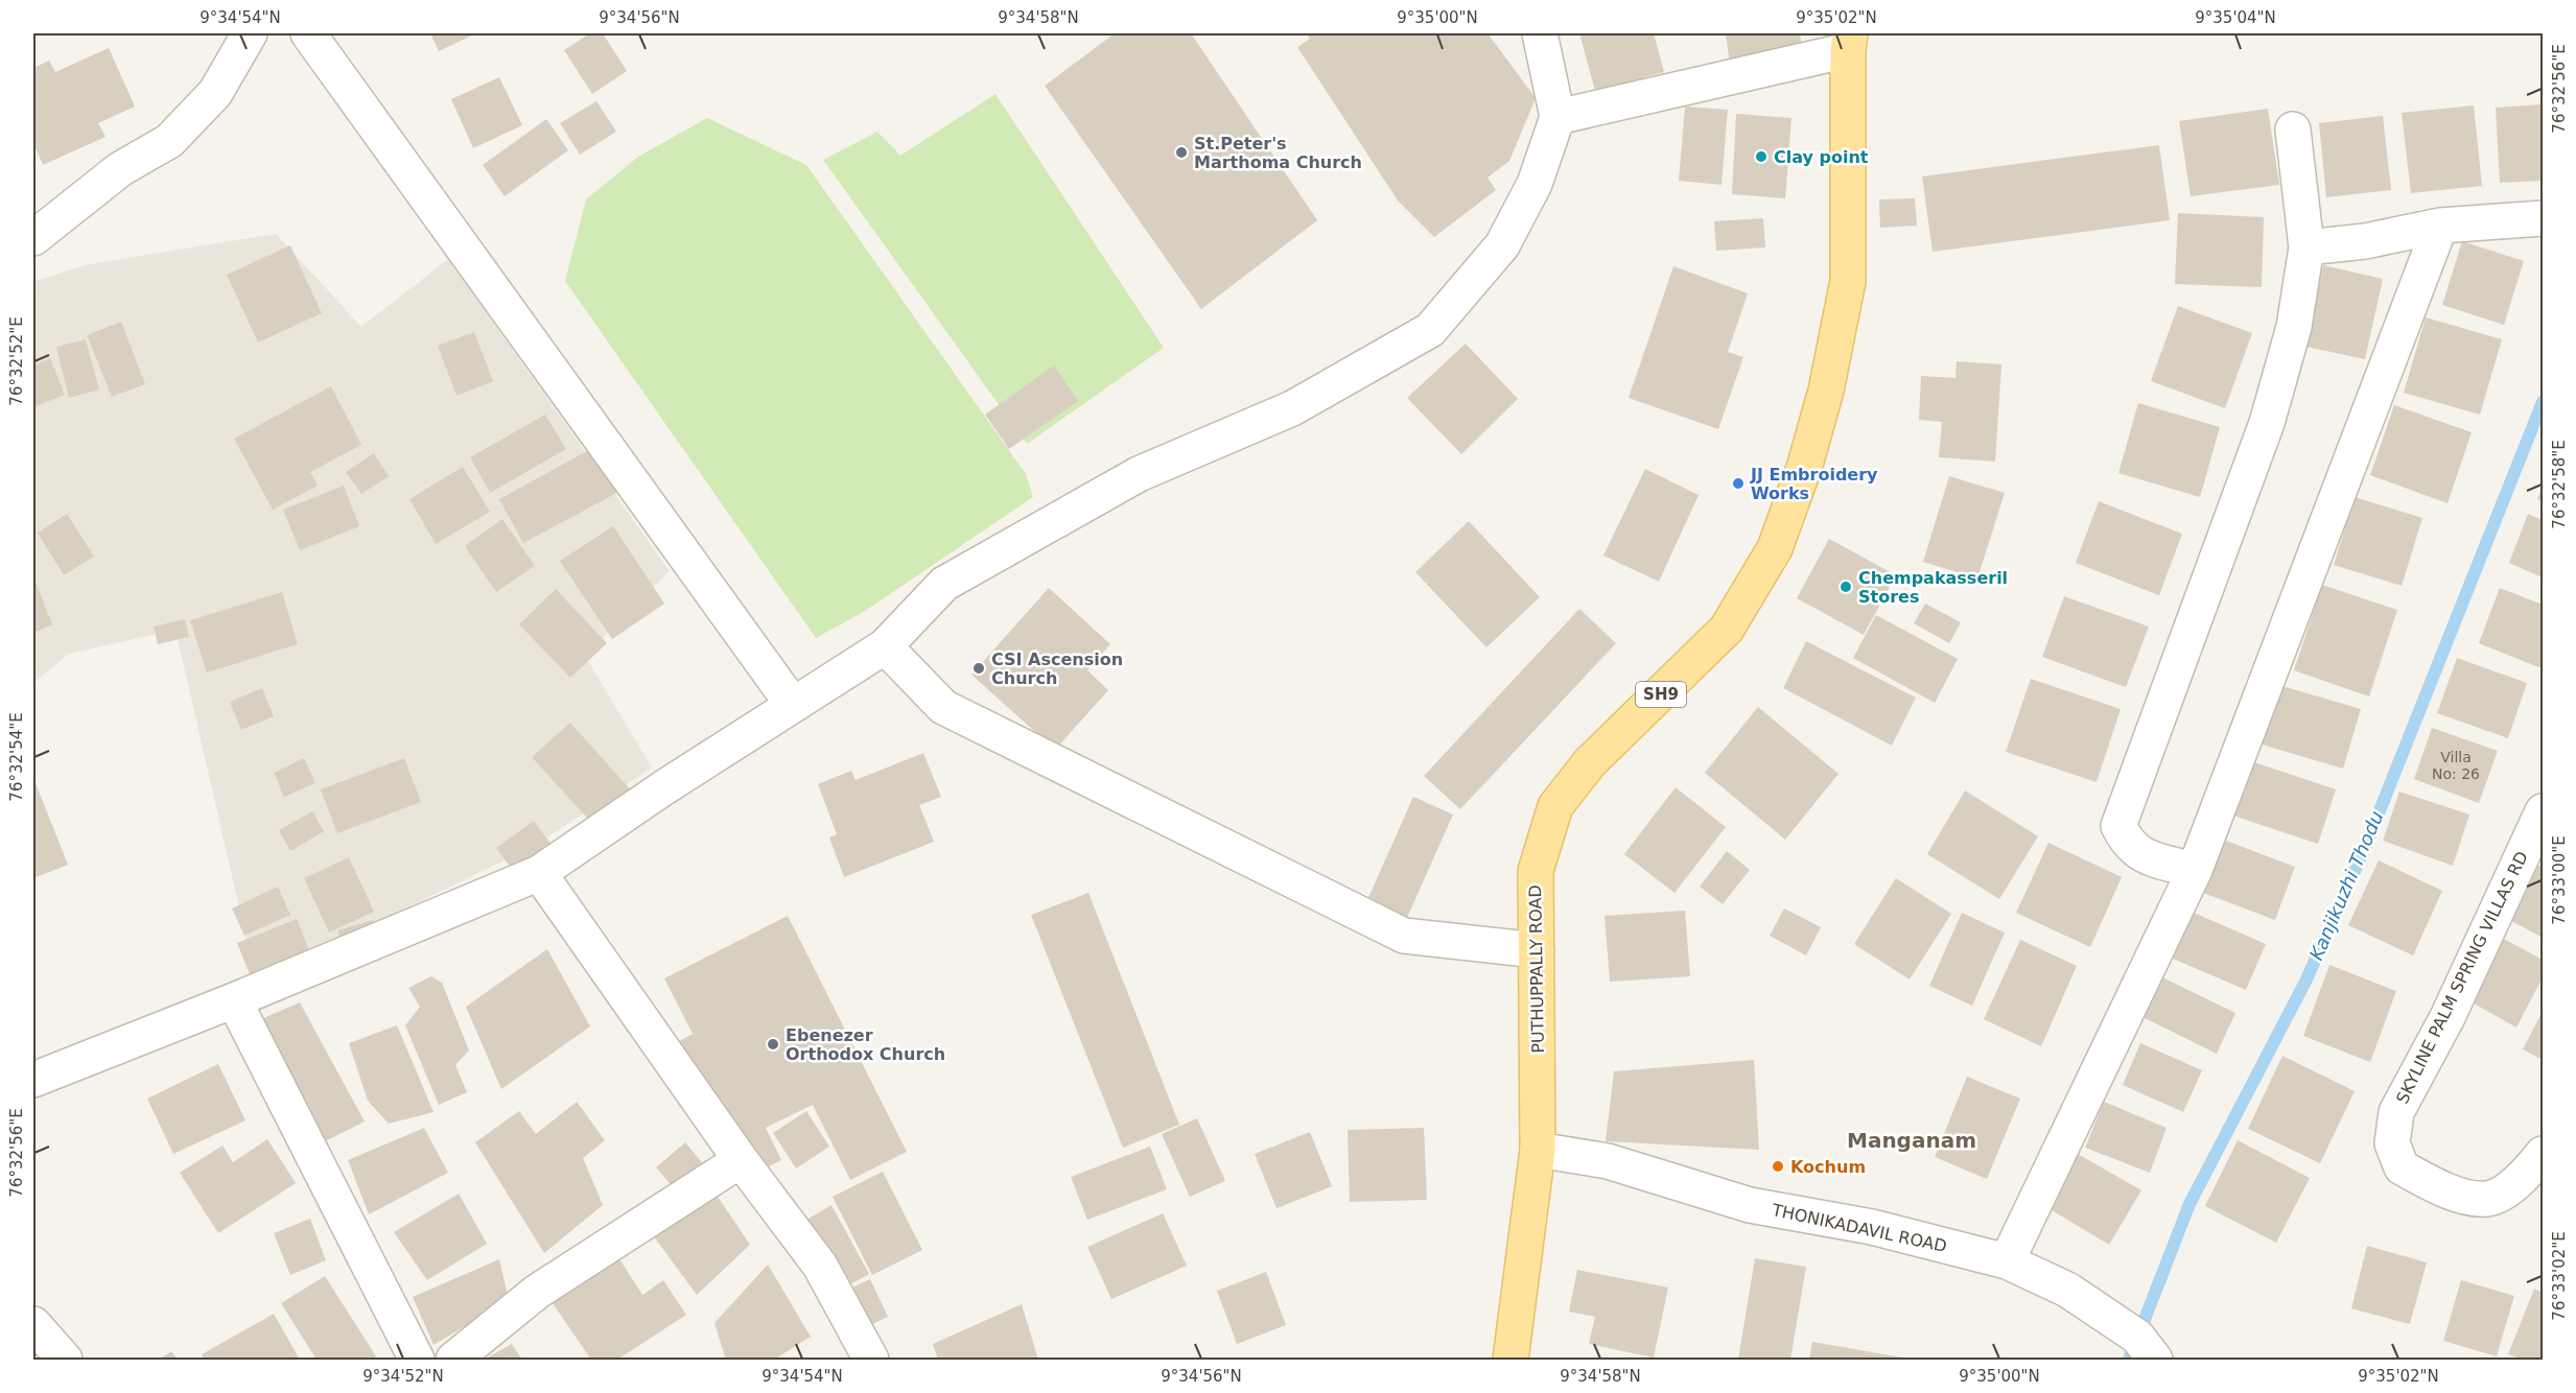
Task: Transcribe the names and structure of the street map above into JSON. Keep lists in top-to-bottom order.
{
  "streets": {
    "main road": ["SH9", "PUTHUPPALLY ROAD"],
    "street": ["SKYLINE PALM SPRING VILLAS RD", "THONIKADAVIL ROAD"]
  },
  "crossings": [
    ["PUTHUPPALLY ROAD", "THONIKADAVIL ROAD"]
  ],
  "districts": ["Manganam"],
  "water": ["Kanjikuzhi Thodu"],
  "places": [
    "St.Peter's Marthoma Church",
    "Clay point",
    "JJ Embroidery Works",
    "Chempakasseril Stores",
    "CSI Ascension Church",
    "Ebenezer Orthodox Church",
    "Kochum"
  ],
  "house_numbers": ["Villa No: 26"],
  "coordinates": [
    "9°34'54\"N",
    "9°34'56\"N",
    "9°34'58\"N",
    "9°35'00\"N",
    "9°35'02\"N",
    "9°35'04\"N",
    "76°32'56\"E",
    "76°32'52\"E",
    "76°32'58\"E",
    "76°32'54\"E",
    "76°33'00\"E",
    "76°33'02\"E",
    "9°34'52\"N"
  ]
}
